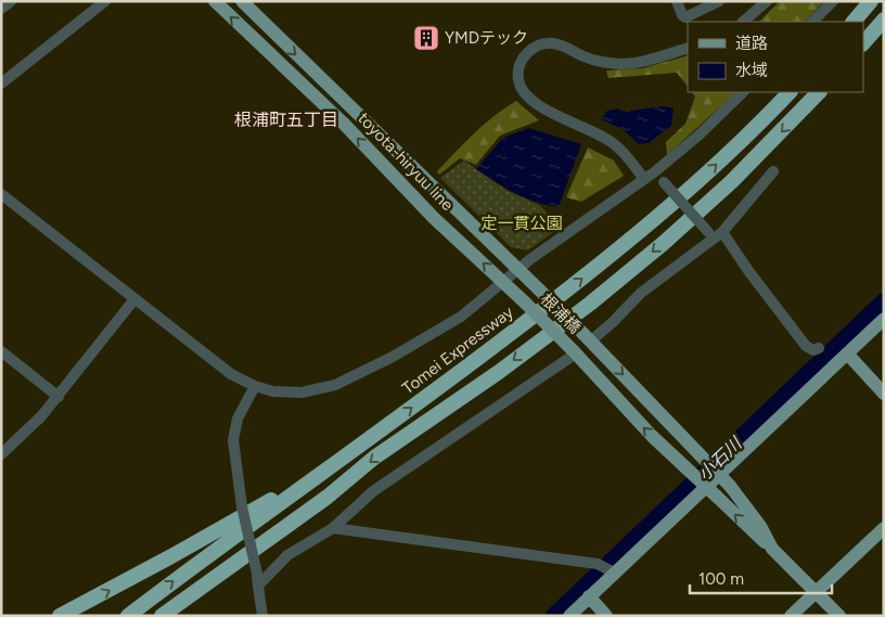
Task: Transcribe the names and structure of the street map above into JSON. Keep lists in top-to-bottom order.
{
  "streets": {
    "highway": ["Tomei Expressway"],
    "main road": ["toyota-hiryuu line", "根浦橋"]
  },
  "crossings": [
    ["toyota-hiryuu line", "根浦橋"]
  ],
  "districts": ["根浦町五丁目"],
  "water": ["小石川"],
  "parks": ["定一貫公園"],
  "places": {
    "building": ["YMDテック"]
  },
  "legend": ["道路", "水域"],
  "scale_bar": "100 m"
}
